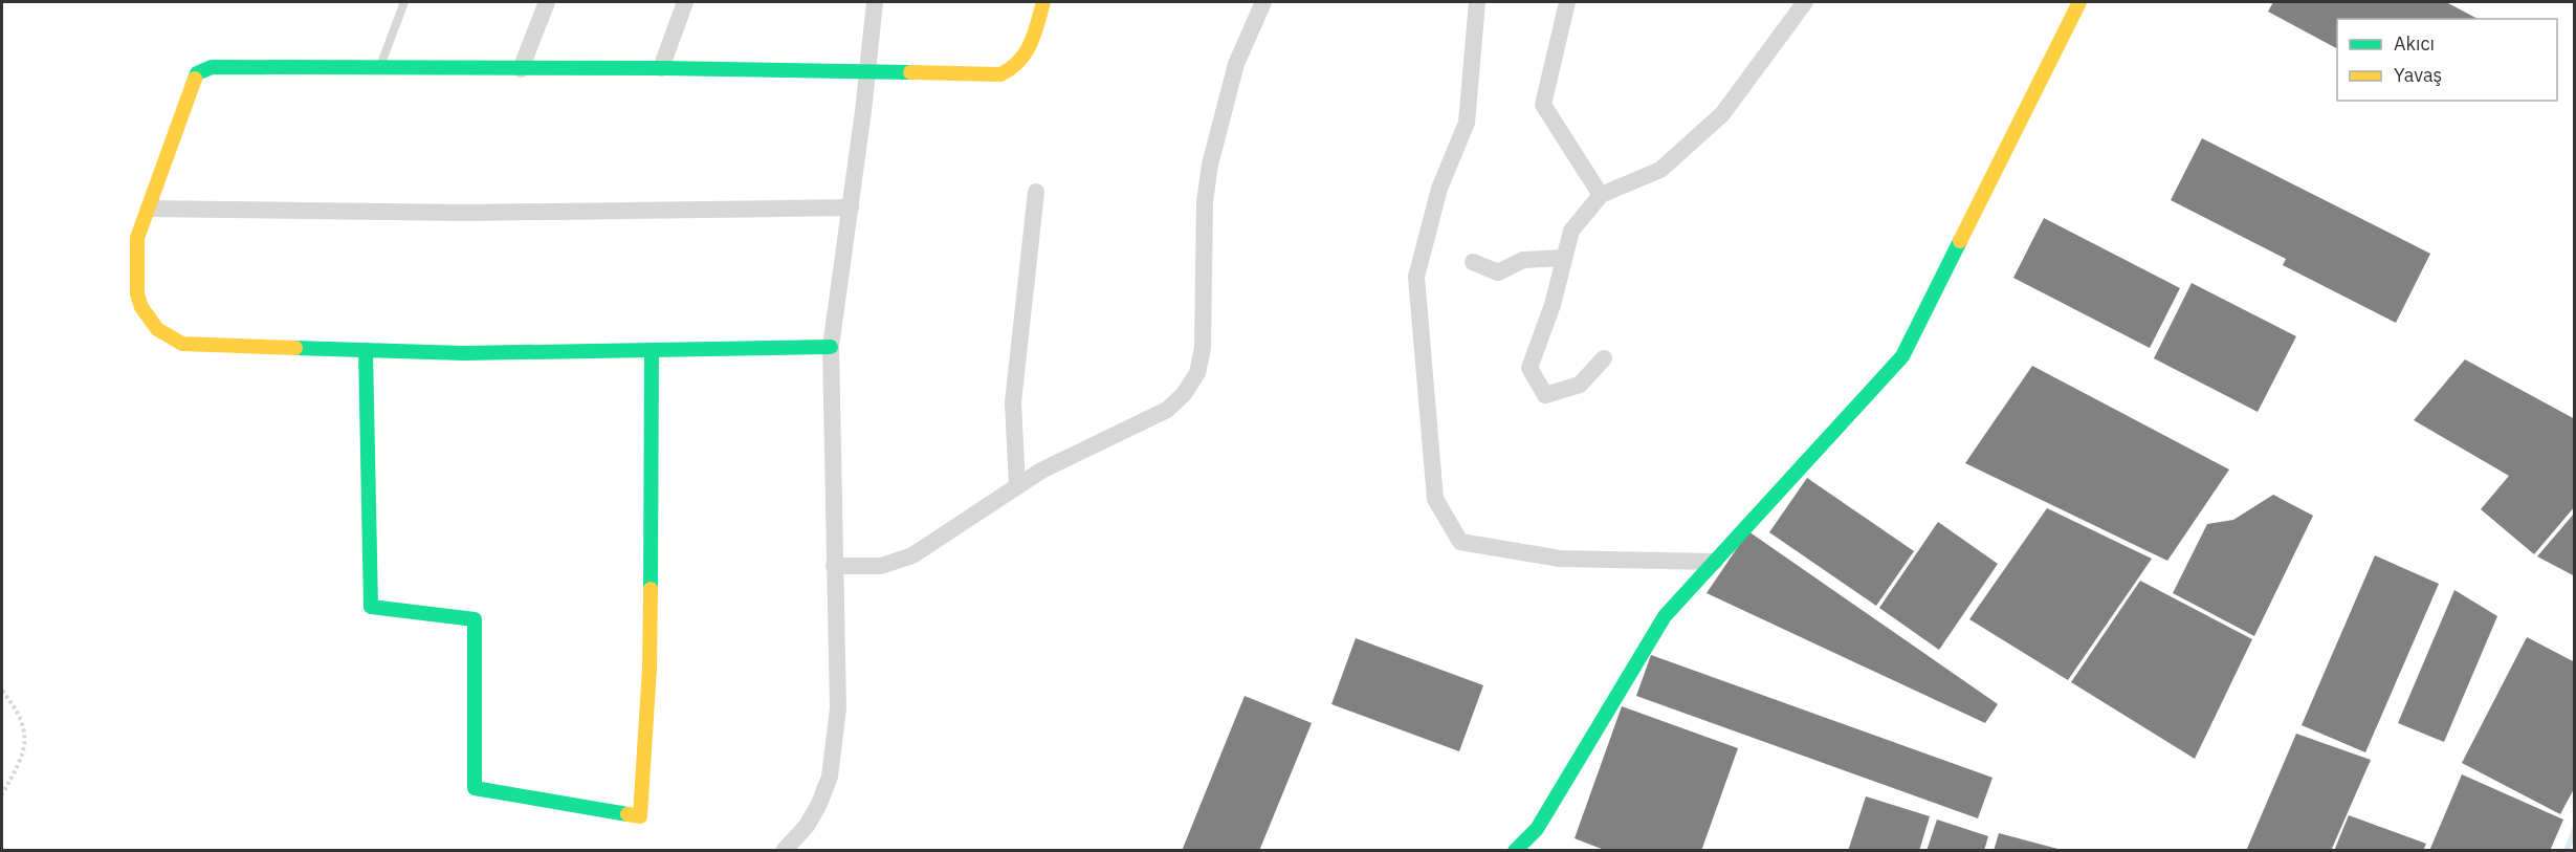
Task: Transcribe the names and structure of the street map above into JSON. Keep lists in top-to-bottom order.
{
  "legend": ["Akıcı", "Yavaş"]
}
